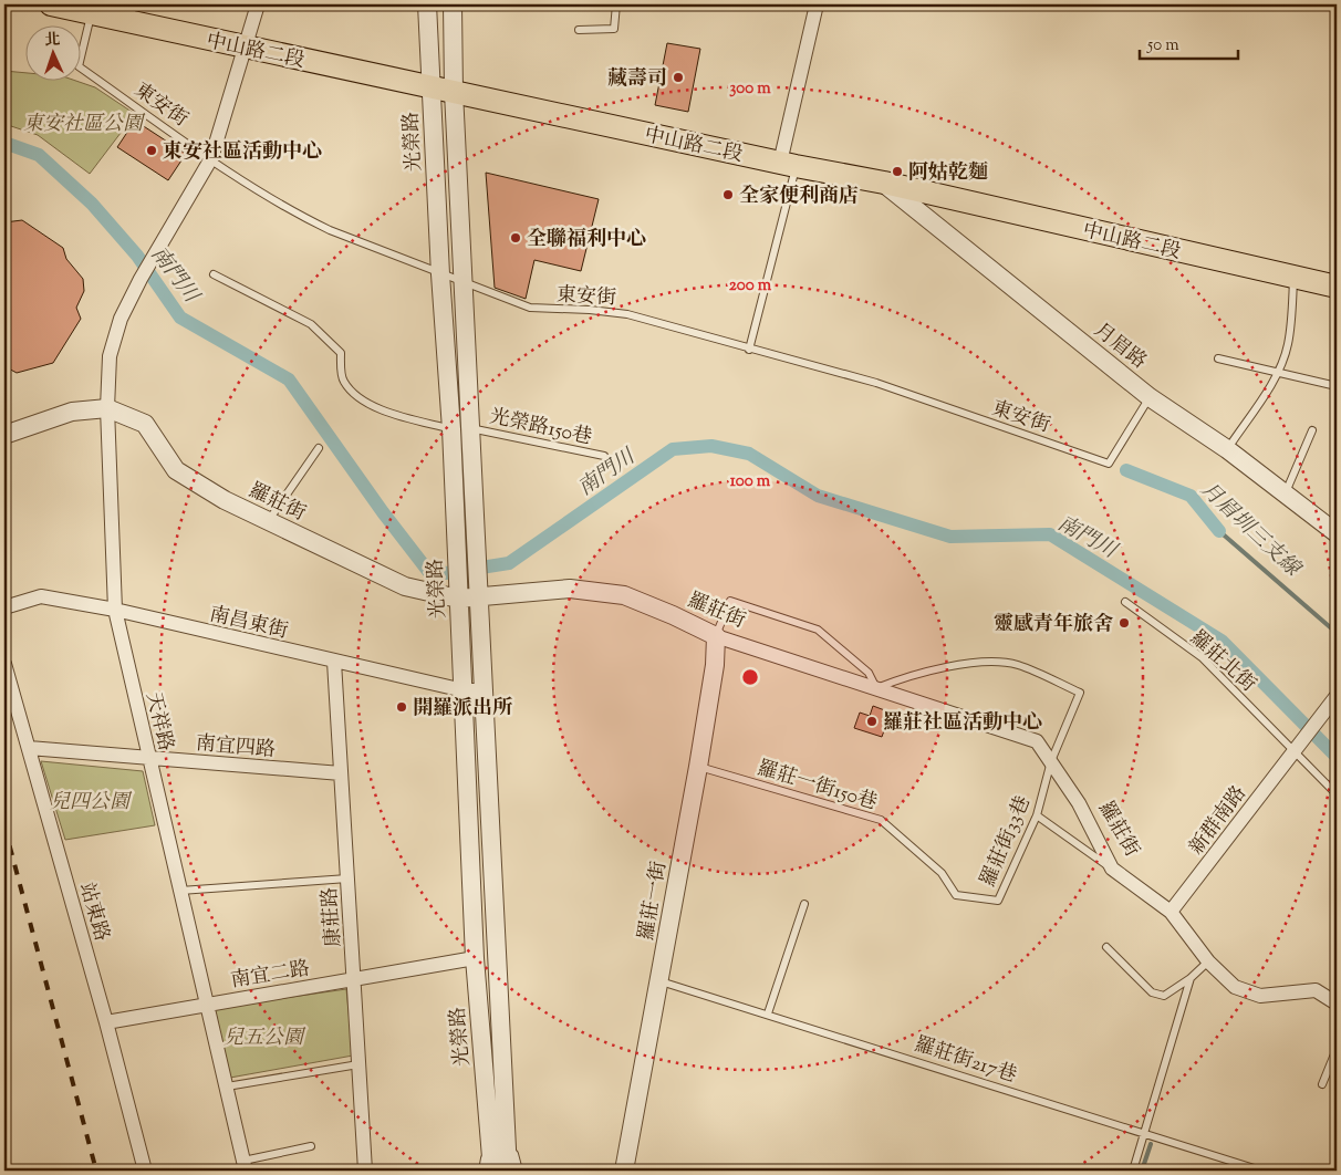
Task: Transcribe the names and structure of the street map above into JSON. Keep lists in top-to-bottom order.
{
  "streets": {
    "main road": ["中山路二段"],
    "street": [
      "光榮路",
      "月眉路",
      "羅莊街",
      "南昌東街",
      "天祥路",
      "南宜四路",
      "新群南路",
      "羅莊一街",
      "站東路",
      "康莊路",
      "南宜二路"
    ],
    "lane": [
      "東安街",
      "光榮路150巷",
      "羅莊北街",
      "羅莊一街150巷",
      "羅莊街33巷",
      "羅莊街217巷"
    ]
  },
  "crossings": [
    ["中山路二段", "東安街"],
    ["中山路二段", "光榮路"],
    ["中山路二段", "月眉路"],
    ["東安街", "光榮路"],
    ["東安街", "月眉路"],
    ["東安街", "天祥路"],
    ["光榮路", "光榮路150巷"],
    ["光榮路", "羅莊街"],
    ["光榮路", "南昌東街"],
    ["光榮路", "南宜二路"],
    ["羅莊街", "天祥路"],
    ["羅莊街", "新群南路"],
    ["羅莊街", "羅莊街33巷"],
    ["羅莊街", "羅莊一街"],
    ["南昌東街", "天祥路"],
    ["南昌東街", "康莊路"],
    ["羅莊北街", "新群南路"],
    ["天祥路", "南宜四路"],
    ["天祥路", "南宜二路"],
    ["南宜四路", "站東路"],
    ["南宜四路", "康莊路"],
    ["羅莊一街150巷", "羅莊街33巷"],
    ["羅莊一街150巷", "羅莊一街"],
    ["羅莊一街", "羅莊街217巷"],
    ["站東路", "南宜二路"],
    ["康莊路", "南宜二路"]
  ],
  "water": ["南門川", "月眉圳三支線"],
  "parks": ["東安社區公園", "兒四公園", "兒五公園"],
  "places": [
    "藏壽司",
    "東安社區活動中心",
    "阿姑乾麵",
    "全家便利商店",
    "全聯福利中心",
    "靈感青年旅舍",
    "開羅派出所",
    "羅莊社區活動中心"
  ],
  "scale_bar": "50 m",
  "north": "top",
  "rings": ["300 m", "200 m", "100 m"]
}
